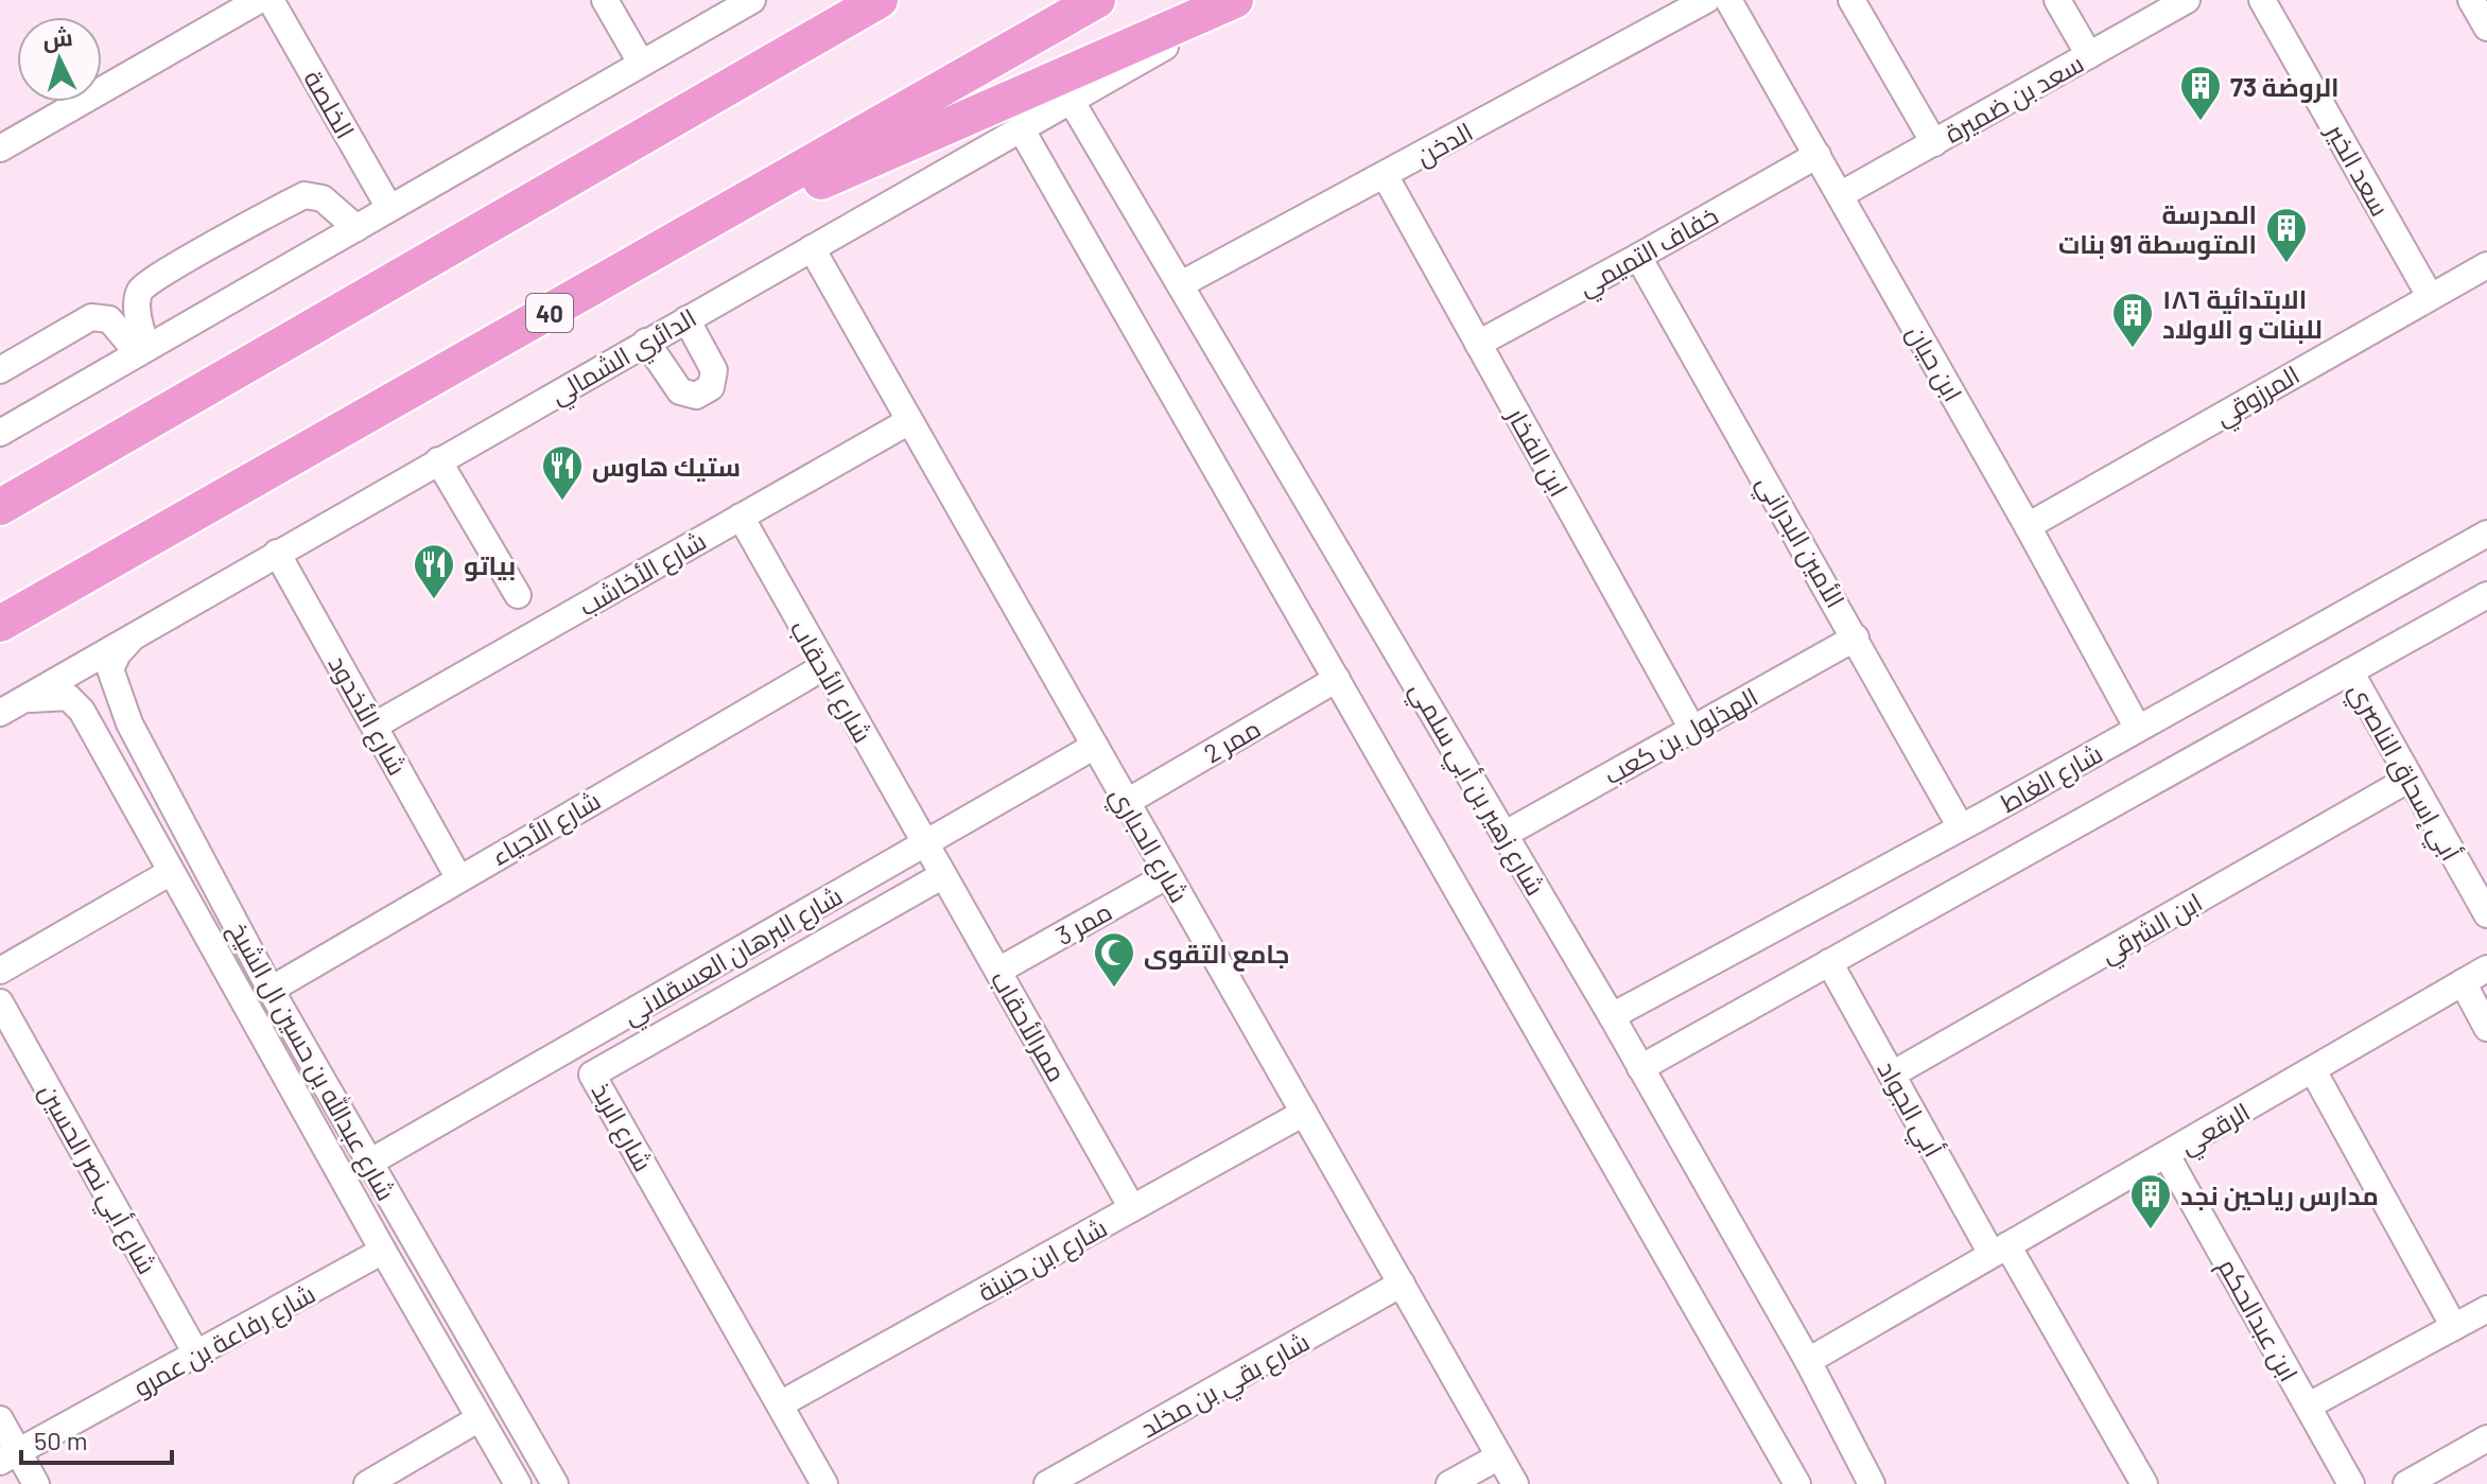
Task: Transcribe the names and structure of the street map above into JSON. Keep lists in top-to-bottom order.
{
  "streets": {
    "highway": ["40"],
    "street": [
      "سعد بن ضميرة",
      "الخلصة",
      "الدخن",
      "سعد الخير",
      "خفاف التميمي",
      "الدائري الشمالي",
      "ابن حيان",
      "المرزوقي",
      "ابن الفخار",
      "الأمين البدراني",
      "شارع الأخاشب",
      "شارع الأحقاب",
      "شارع الأخدود",
      "الهذلول بن كعب",
      "ممر 2",
      "أبي إسحاق الناصري",
      "شارع الغاط",
      "شارع زهير بن أبي سلمي",
      "شارع الأحياء",
      "شارع الحباري",
      "ممر 3",
      "ابن الشرقي",
      "شارع البرهان العسقلاني",
      "ممرالأحقاب",
      "شارع عبدالله بن حسين ال الشيخ",
      "أبي الجواد",
      "شارع الربذ",
      "الرقعي",
      "شارع أبي نصر الحسين",
      "شارع ابن حنينة",
      "ابن عبدالحكم",
      "شارع رفاعة بن عمرو",
      "شارع بقي بن مخلد"
    ]
  },
  "crossings": [
    ["سعد بن ضميرة", "ابن حيان"],
    ["الدخن", "ابن الفخار"],
    ["الدخن", "شارع زهير بن أبي سلمي"],
    ["سعد الخير", "المرزوقي"],
    ["خفاف التميمي", "ابن حيان"],
    ["خفاف التميمي", "ابن الفخار"],
    ["خفاف التميمي", "الأمين البدراني"],
    ["الدائري الشمالي", "شارع الأخدود"],
    ["الدائري الشمالي", "شارع زهير بن أبي سلمي"],
    ["الدائري الشمالي", "شارع الحباري"],
    ["الدائري الشمالي", "شارع عبدالله بن حسين ال الشيخ"],
    ["ابن حيان", "المرزوقي"],
    ["ابن حيان", "شارع الغاط"],
    ["ابن الفخار", "الهذلول بن كعب"],
    ["الأمين البدراني", "الهذلول بن كعب"],
    ["الأمين البدراني", "شارع الغاط"],
    ["شارع الأخاشب", "شارع الأحقاب"],
    ["شارع الأخاشب", "شارع الأخدود"],
    ["شارع الأخاشب", "شارع الحباري"],
    ["شارع الأحقاب", "شارع الأحياء"],
    ["شارع الأحقاب", "شارع البرهان العسقلاني"],
    ["شارع الأحقاب", "ممرالأحقاب"],
    ["شارع الأخدود", "شارع الأحياء"],
    ["الهذلول بن كعب", "شارع زهير بن أبي سلمي"],
    ["ممر 2", "شارع الحباري"],
    ["أبي إسحاق الناصري", "شارع الغاط"],
    ["أبي إسحاق الناصري", "ابن الشرقي"],
    ["شارع الغاط", "شارع زهير بن أبي سلمي"],
    ["شارع الغاط", "أبي الجواد"],
    ["شارع زهير بن أبي سلمي", "الرقعي"],
    ["شارع الأحياء", "شارع عبدالله بن حسين ال الشيخ"],
    ["شارع الحباري", "ممر 3"],
    ["شارع الحباري", "شارع البرهان العسقلاني"],
    ["شارع الحباري", "شارع ابن حنينة"],
    ["شارع الحباري", "شارع بقي بن مخلد"],
    ["ممر 3", "ممرالأحقاب"],
    ["ابن الشرقي", "أبي الجواد"],
    ["شارع البرهان العسقلاني", "ممرالأحقاب"],
    ["شارع البرهان العسقلاني", "شارع عبدالله بن حسين ال الشيخ"],
    ["ممرالأحقاب", "شارع الربذ"],
    ["ممرالأحقاب", "شارع ابن حنينة"],
    ["شارع عبدالله بن حسين ال الشيخ", "شارع رفاعة بن عمرو"],
    ["أبي الجواد", "الرقعي"],
    ["شارع الربذ", "شارع ابن حنينة"],
    ["الرقعي", "ابن عبدالحكم"],
    ["شارع أبي نصر الحسين", "شارع رفاعة بن عمرو"]
  ],
  "places": {
    "building": [
      "الروضة 73",
      "المدرسة المتوسطة 91 بنات",
      "الابتدائية ١٨٦ للبنات و الاولاد",
      "مدارس رياحين نجد"
    ],
    "restaurant": ["ستيك هاوس", "بياتو"],
    "mosque": ["جامع التقوى"]
  },
  "scale_bar": "50 m",
  "north": "top"
}
